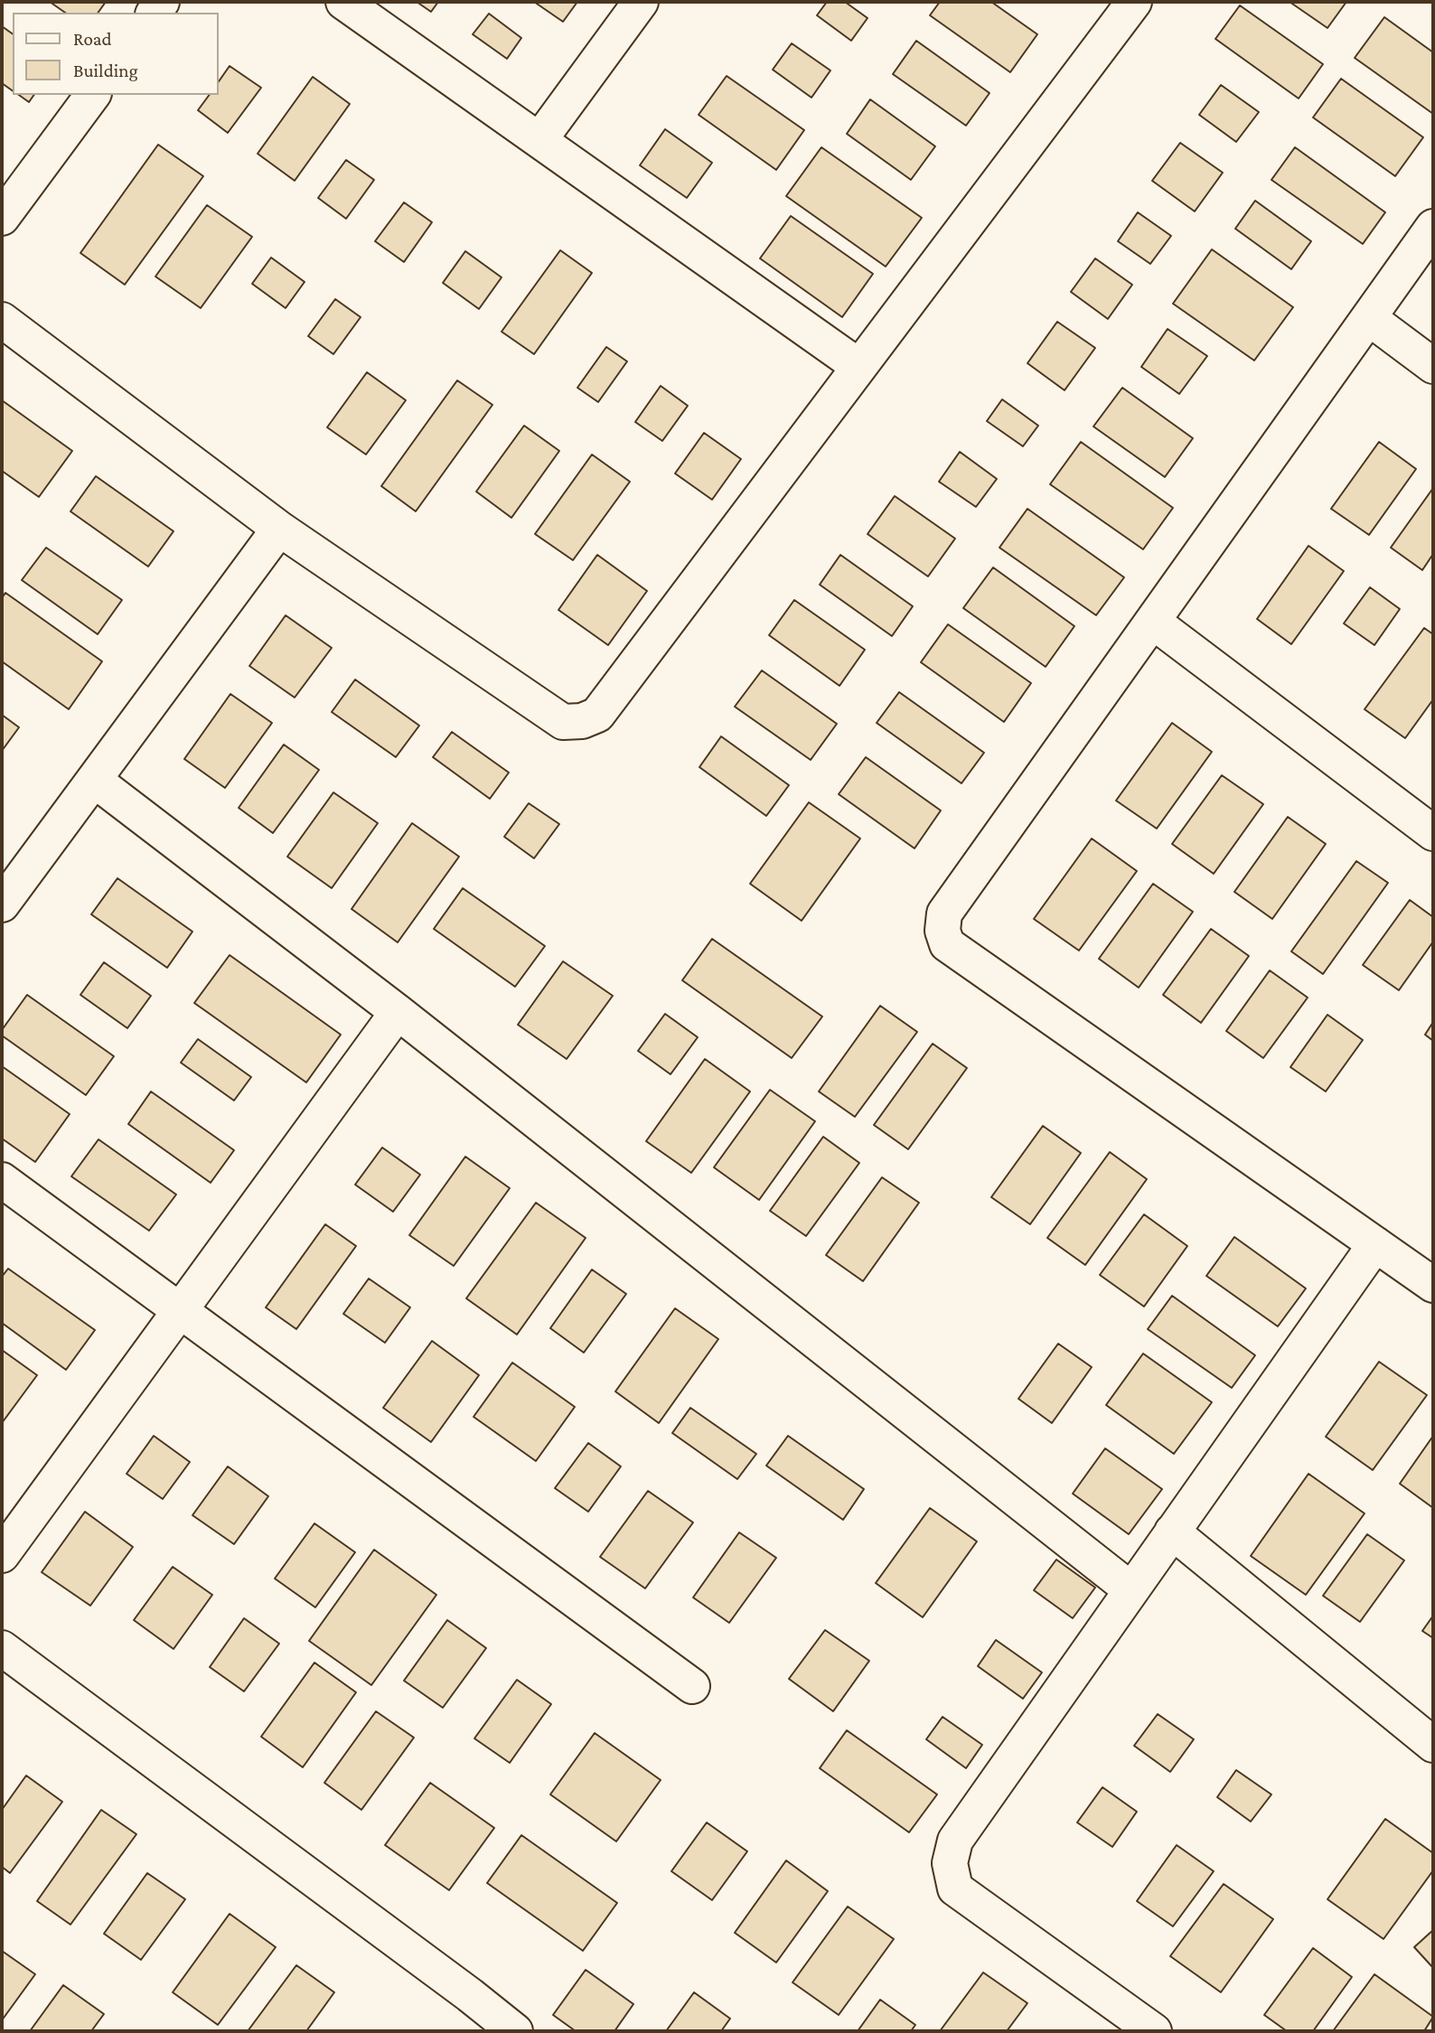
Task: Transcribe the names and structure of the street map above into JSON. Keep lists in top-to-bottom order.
{
  "legend": ["Road", "Building"]
}
